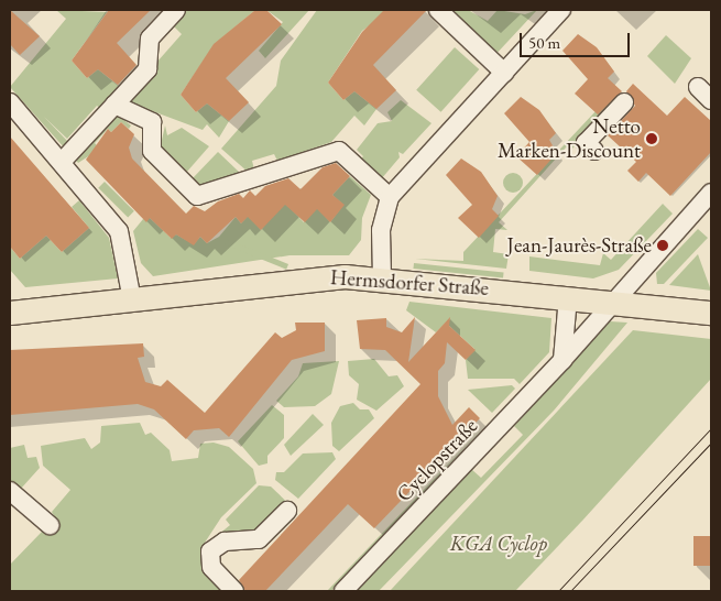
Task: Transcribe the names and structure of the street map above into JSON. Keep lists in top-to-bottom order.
{
  "streets": {
    "main road": ["Hermsdorfer Straße"],
    "street": ["Cyclopstraße"]
  },
  "crossings": [
    ["Hermsdorfer Straße", "Cyclopstraße"]
  ],
  "parks": ["KGA Cyclop"],
  "places": ["Netto Marken-Discount", "Jean-Jaurès-Straße"],
  "scale_bar": "50 m"
}
